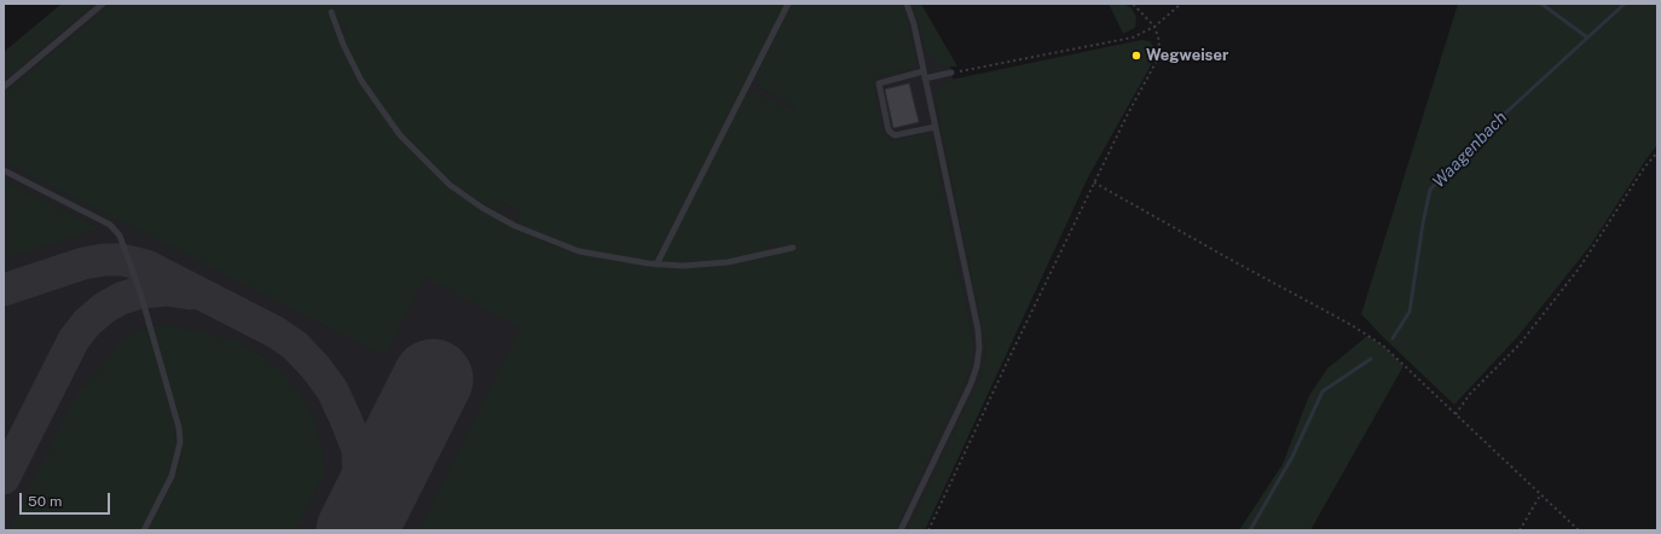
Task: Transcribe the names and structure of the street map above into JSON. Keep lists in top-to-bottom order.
{
  "water": ["Waagenbach"],
  "places": ["Wegweiser"],
  "scale_bar": "50 m"
}
